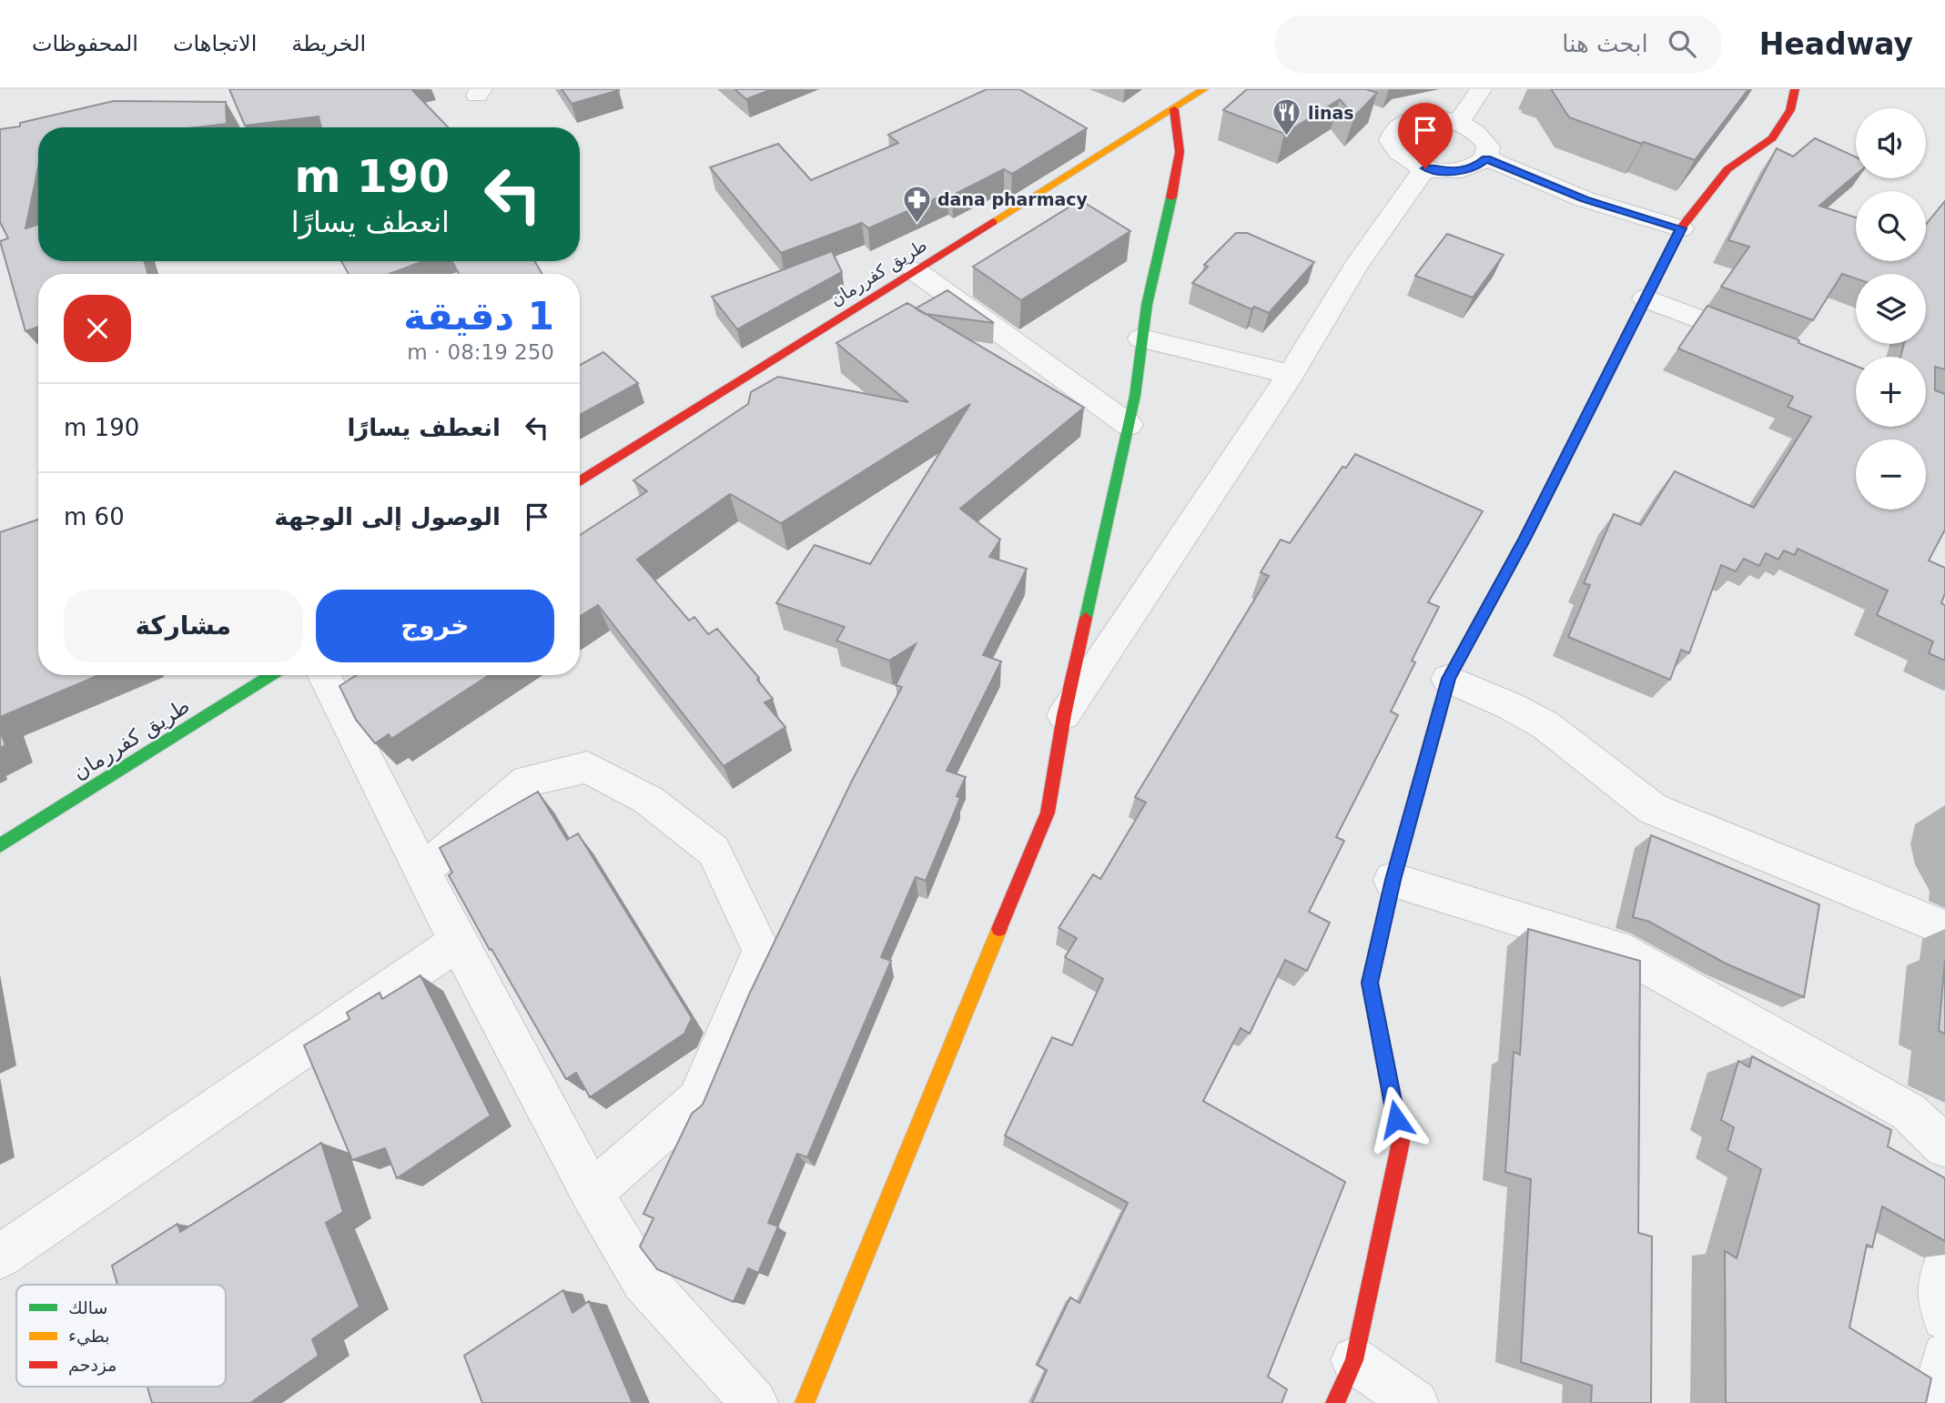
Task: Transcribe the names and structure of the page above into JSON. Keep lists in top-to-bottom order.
{
  "streets": {
    "street": ["طريق كفررمان"]
  },
  "places": {
    "restaurant": ["linas"],
    "pharmacy": ["dana pharmacy"]
  },
  "legend": ["سالك", "بطيء", "مزدحم"],
  "page": {
    "header": "Headway",
    "search": "ابحث هنا",
    "nav": ["الخريطة", "الاتجاهات", "المحفوظات"],
    "map_buttons": ["+", "−"],
    "turn": ["190 m", "انعطف يسارًا"],
    "heading": ["1 دقيقة", "250 m · 08:19"],
    "list": [
      {
        "name": "انعطف يسارًا",
        "value": "190 m"
      },
      {
        "name": "الوصول إلى الوجهة",
        "value": "60 m"
      }
    ],
    "buttons": ["خروج", "مشاركة"]
  }
}
